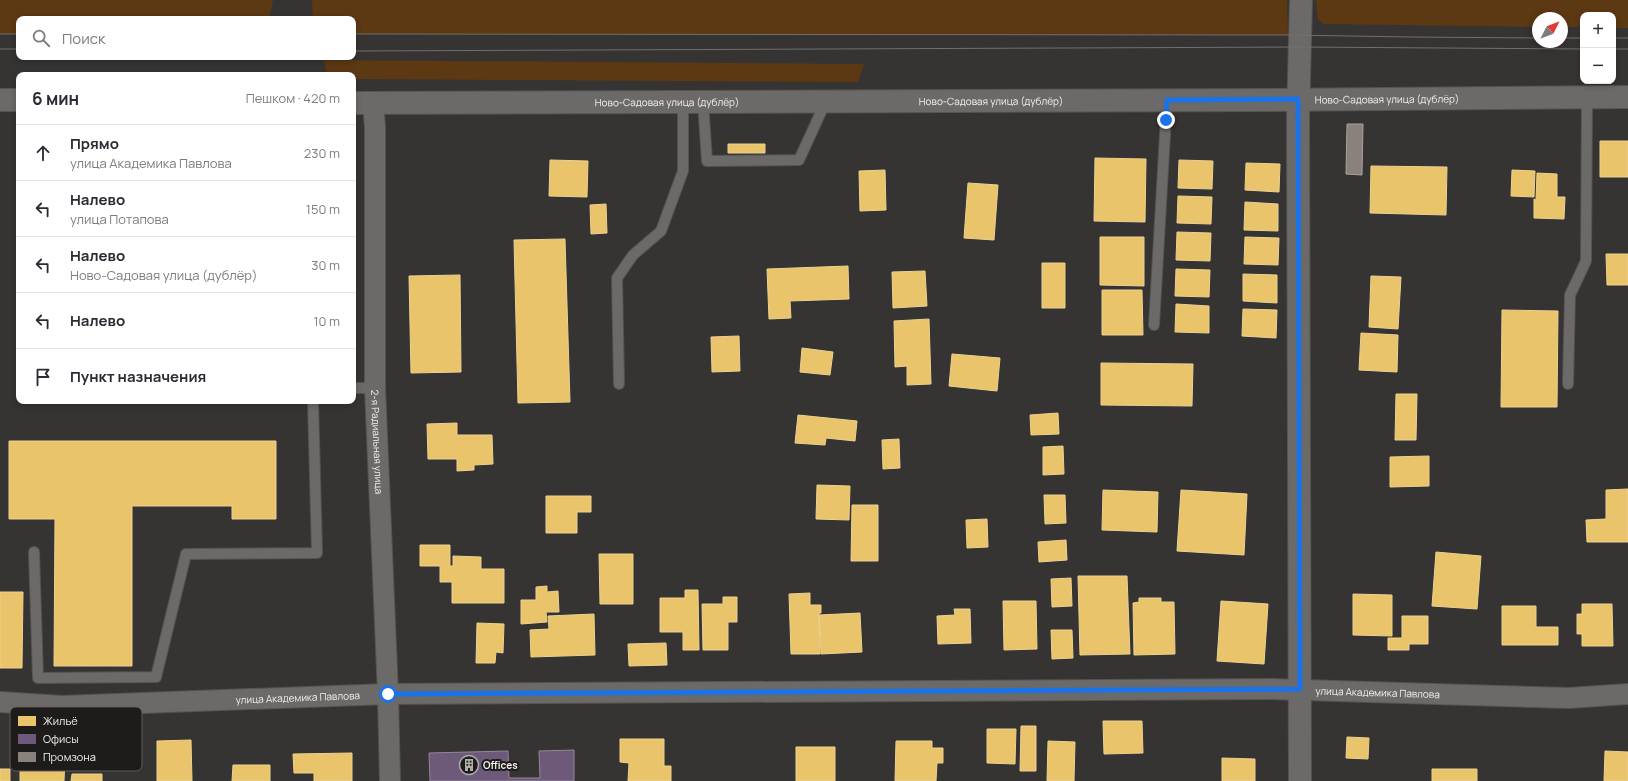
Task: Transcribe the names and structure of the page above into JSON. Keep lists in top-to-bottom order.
{
  "streets": {
    "street": ["Ново-Садовая улица (дублёр)", "2-я Радиальная улица", "улица Академика Павлова"]
  },
  "crossings": [
    ["Ново-Садовая улица (дублёр)", "2-я Радиальная улица"],
    ["2-я Радиальная улица", "улица Академика Павлова"]
  ],
  "places": {
    "building": ["Offices"]
  },
  "legend": ["Жильё", "Офисы", "Промзона"],
  "north": "top right",
  "page": {
    "map_buttons": ["+", "−"],
    "search": "Поиск",
    "heading": ["6 мин", "Пешком · 420 m"],
    "list": [
      ["Прямо", "улица Академика Павлова", "230 m"],
      ["Налево", "улица Потапова", "150 m"],
      ["Налево", "Ново-Садовая улица (дублёр)", "30 m"],
      ["Налево", "10 m"],
      "Пункт назначения"
    ]
  }
}
